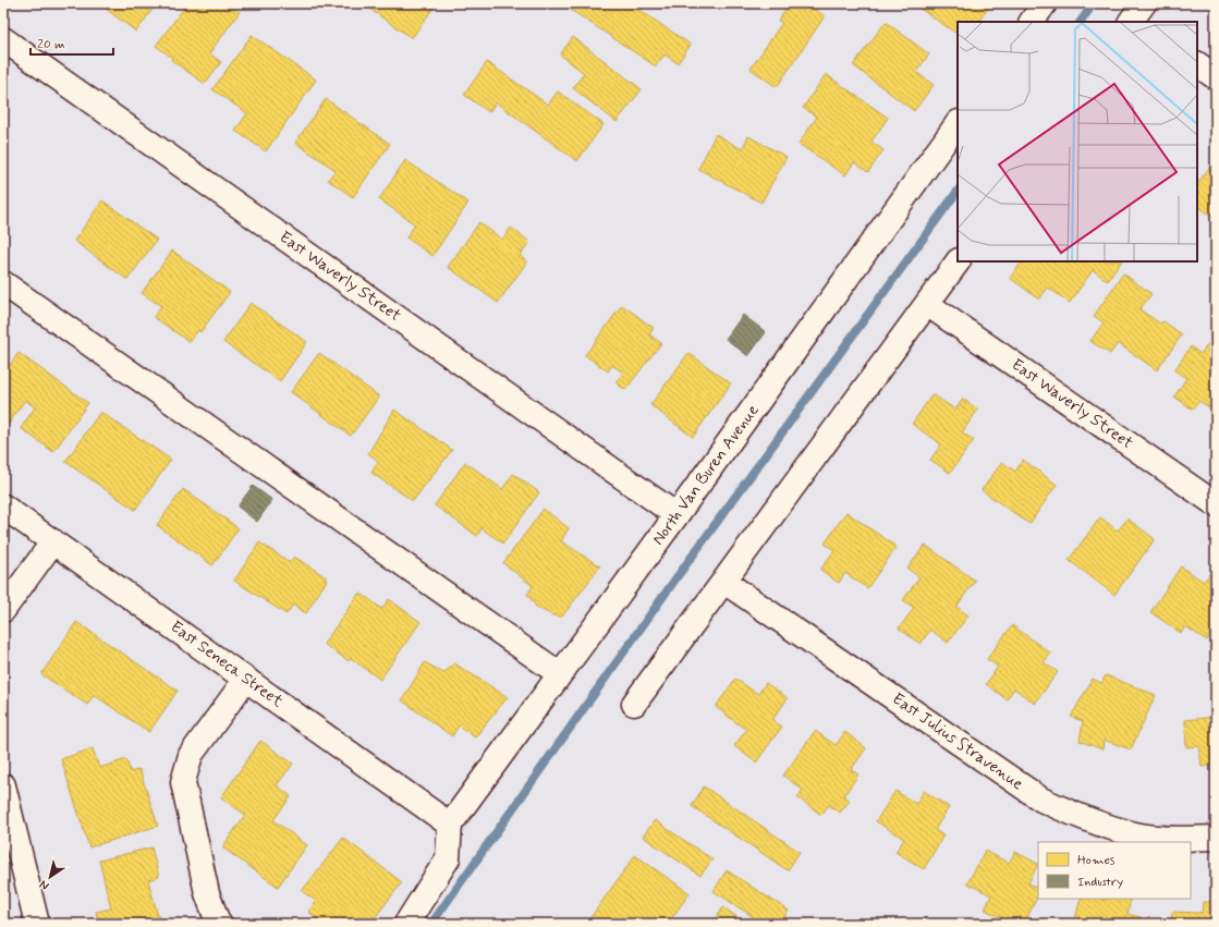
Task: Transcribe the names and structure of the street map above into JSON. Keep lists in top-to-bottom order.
{
  "streets": {
    "street": [
      "East Waverly Street",
      "North Van Buren Avenue",
      "East Seneca Street",
      "East Julius Stravenue"
    ]
  },
  "crossings": [
    ["East Waverly Street", "North Van Buren Avenue"],
    ["North Van Buren Avenue", "East Seneca Street"]
  ],
  "legend": ["Homes", "Industry"],
  "scale_bar": "20 m",
  "north": "bottom left"
}
